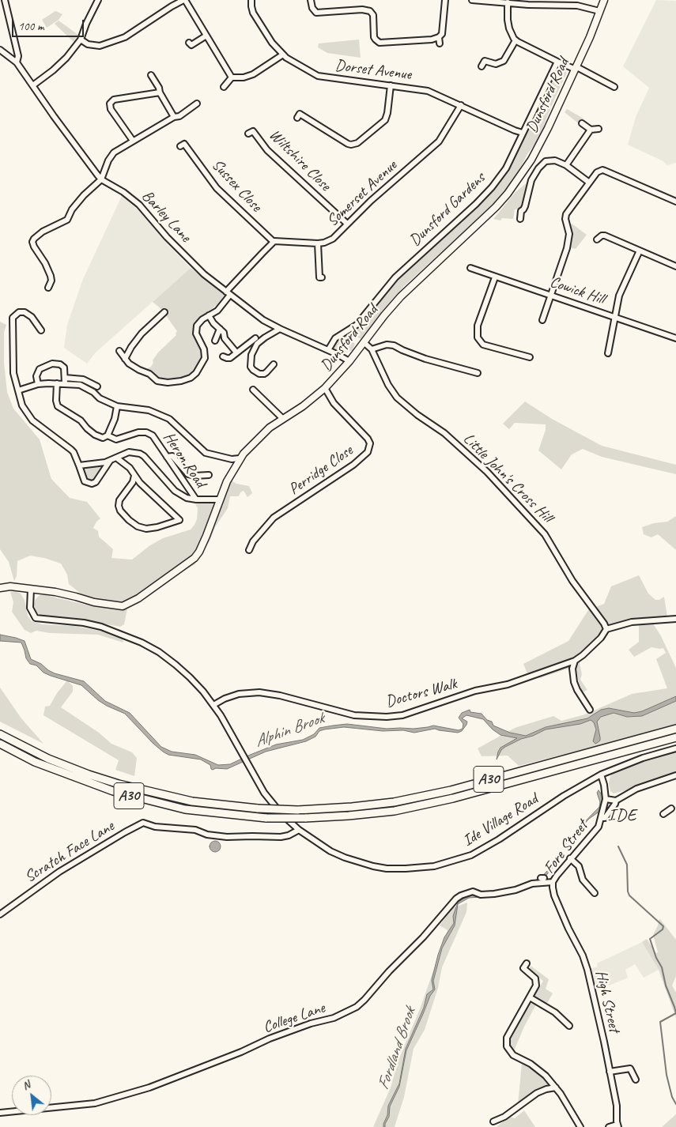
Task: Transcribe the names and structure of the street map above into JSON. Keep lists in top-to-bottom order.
{
  "streets": {
    "highway": ["A30"],
    "main road": ["Dunsford Road"],
    "street": [
      "Dorset Avenue",
      "Wiltshire Close",
      "Sussex Close",
      "Somerset Avenue",
      "Dunsford Gardens",
      "Barley Lane",
      "Cowick Hill",
      "Heron Road",
      "Perridge Close",
      "Little John's Cross Hill",
      "Doctors Walk",
      "Ide Village Road",
      "Fore Street",
      "Scratch Face Lane",
      "High Street",
      "College Lane"
    ]
  },
  "crossings": [
    ["Dorset Avenue", "Somerset Avenue"],
    ["Dorset Avenue", "Dunsford Gardens"],
    ["Dunsford Road", "Barley Lane"],
    ["Dunsford Road", "Heron Road"],
    ["Dunsford Road", "Perridge Close"],
    ["Dunsford Road", "Little John's Cross Hill"],
    ["Dunsford Road", "Ide Village Road"],
    ["Wiltshire Close", "Somerset Avenue"],
    ["Sussex Close", "Somerset Avenue"],
    ["Dunsford Gardens", "Barley Lane"],
    ["Doctors Walk", "Ide Village Road"],
    ["Ide Village Road", "Fore Street"],
    ["Ide Village Road", "Scratch Face Lane"],
    ["Fore Street", "High Street"],
    ["Fore Street", "College Lane"]
  ],
  "districts": ["IDE"],
  "water": ["Alphin Brook", "Fordland Brook"],
  "scale_bar": "100 m",
  "north": "top left"
}
